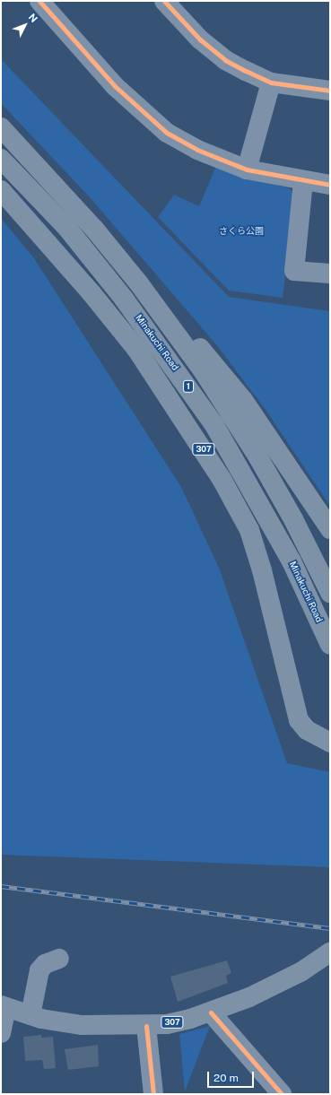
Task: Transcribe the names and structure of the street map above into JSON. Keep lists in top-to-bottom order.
{
  "streets": {
    "highway": ["Minakuchi Road", "1", "307"]
  },
  "parks": ["さくら公園"],
  "scale_bar": "20 m",
  "north": "top right"
}
